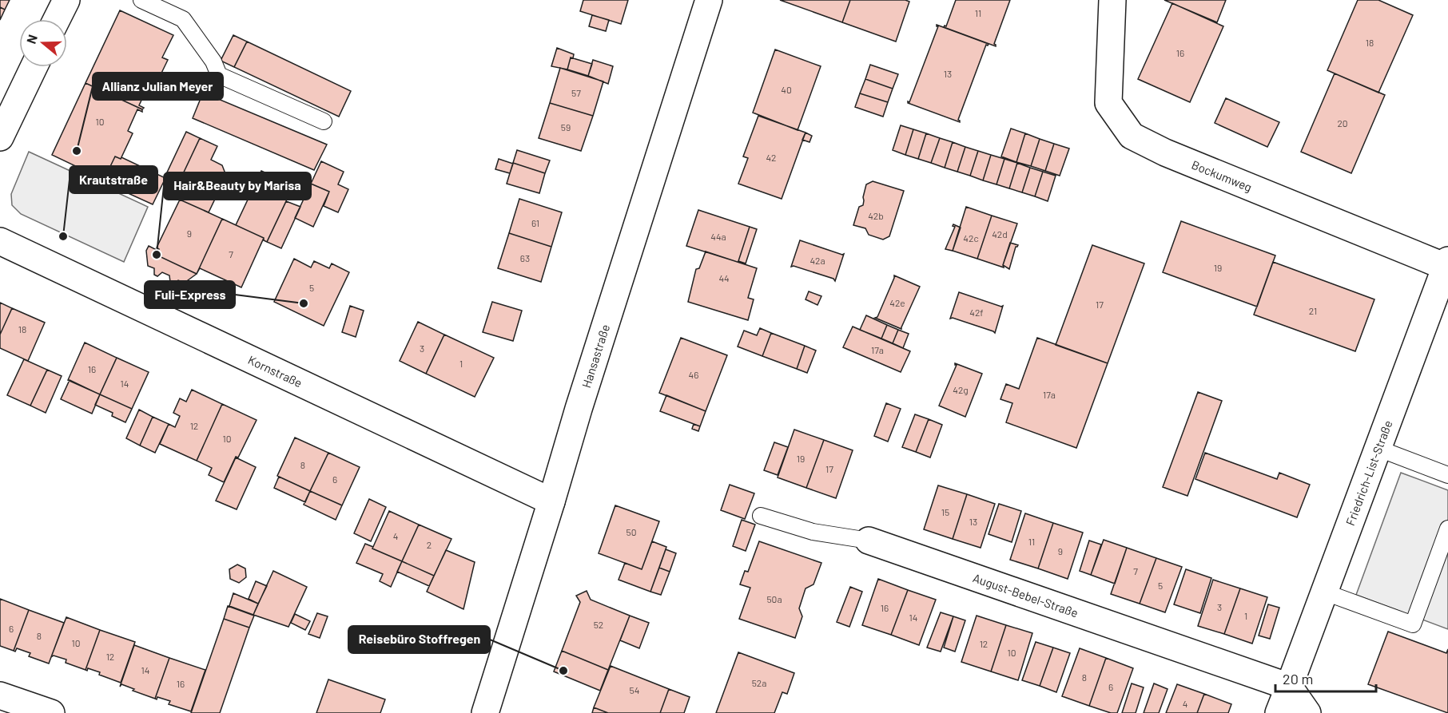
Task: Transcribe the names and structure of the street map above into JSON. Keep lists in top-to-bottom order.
{
  "streets": {
    "street": [
      "Bockumweg",
      "Hansastraße",
      "Kornstraße",
      "Friedrich-List-Straße",
      "August-Bebel-Straße"
    ]
  },
  "crossings": [
    ["Bockumweg", "Friedrich-List-Straße"],
    ["Hansastraße", "Kornstraße"],
    ["Friedrich-List-Straße", "August-Bebel-Straße"]
  ],
  "places": [
    "Allianz Julian Meyer",
    "Krautstraße",
    "Hair&Beauty by Marisa",
    "Fuli-Express",
    "Reisebüro Stoffregen"
  ],
  "house_numbers": [
    "11",
    "18",
    "16",
    "13",
    "40",
    "57",
    "10",
    "20",
    "59",
    "42",
    "42b",
    "61",
    "9",
    "42d",
    "44a",
    "42c",
    "7",
    "63",
    "42a",
    "19",
    "44",
    "5",
    "42e",
    "17",
    "21",
    "42f",
    "18",
    "3",
    "17a",
    "1",
    "16",
    "46",
    "14",
    "42g",
    "17a",
    "12",
    "10",
    "19",
    "8",
    "17",
    "6",
    "15",
    "13",
    "50",
    "4",
    "11",
    "2",
    "9",
    "7",
    "5",
    "50a",
    "3",
    "16",
    "1",
    "14",
    "52",
    "6",
    "8",
    "10",
    "12",
    "10",
    "12",
    "14",
    "8",
    "52a",
    "16",
    "6",
    "54",
    "4"
  ],
  "scale_bar": "20 m",
  "north": "left"
}
